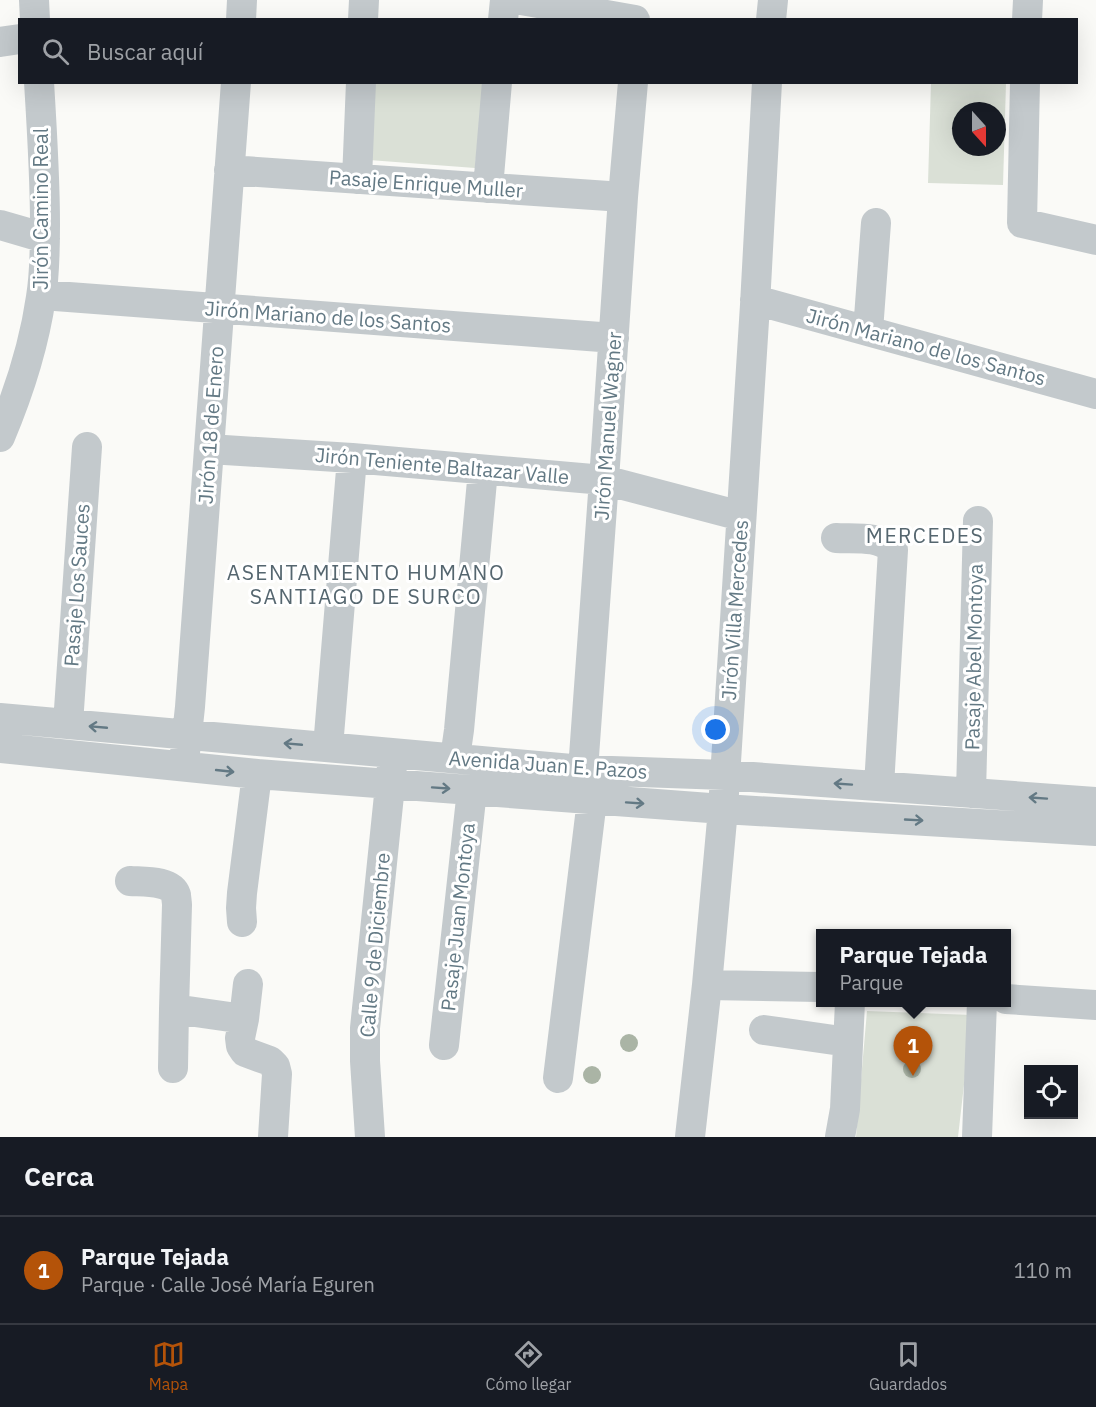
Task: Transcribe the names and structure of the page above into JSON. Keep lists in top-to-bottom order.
{
  "streets": {
    "street": [
      "Pasaje Enrique Muller",
      "Jirón Camino Real",
      "Jirón Mariano de los Santos",
      "Jirón 18 de Enero",
      "Jirón Manuel Wagner",
      "Jirón Teniente Baltazar Valle",
      "Pasaje Los Sauces",
      "Jirón Villa Mercedes",
      "Pasaje Abel Montoya",
      "Avenida Juan E. Pazos",
      "Pasaje Juan Montoya",
      "Calle 9 de Diciembre"
    ]
  },
  "crossings": [
    ["Pasaje Enrique Muller", "Jirón 18 de Enero"],
    ["Pasaje Enrique Muller", "Jirón Manuel Wagner"],
    ["Jirón Camino Real", "Jirón Mariano de los Santos"],
    ["Jirón Mariano de los Santos", "Jirón 18 de Enero"],
    ["Jirón Mariano de los Santos", "Jirón Manuel Wagner"],
    ["Jirón Mariano de los Santos", "Jirón Villa Mercedes"],
    ["Jirón 18 de Enero", "Jirón Teniente Baltazar Valle"],
    ["Jirón 18 de Enero", "Avenida Juan E. Pazos"],
    ["Jirón Manuel Wagner", "Jirón Teniente Baltazar Valle"],
    ["Jirón Manuel Wagner", "Avenida Juan E. Pazos"],
    ["Jirón Teniente Baltazar Valle", "Jirón Villa Mercedes"],
    ["Pasaje Los Sauces", "Avenida Juan E. Pazos"],
    ["Jirón Villa Mercedes", "Avenida Juan E. Pazos"],
    ["Pasaje Abel Montoya", "Avenida Juan E. Pazos"],
    ["Avenida Juan E. Pazos", "Pasaje Juan Montoya"],
    ["Avenida Juan E. Pazos", "Calle 9 de Diciembre"]
  ],
  "districts": ["MERCEDES", "ASENTAMIENTO HUMANO SANTIAGO DE SURCO"],
  "north": "bottom",
  "page": {
    "search": "Buscar aquí",
    "popup": ["Parque Tejada", "Parque"],
    "pins": "1",
    "heading": "Cerca",
    "list": [
      {
        "mark": "1",
        "name": "Parque Tejada",
        "note": "Parque · Calle José María Eguren",
        "value": "110 m"
      }
    ],
    "nav": ["Mapa", "Cómo llegar", "Guardados"]
  }
}
